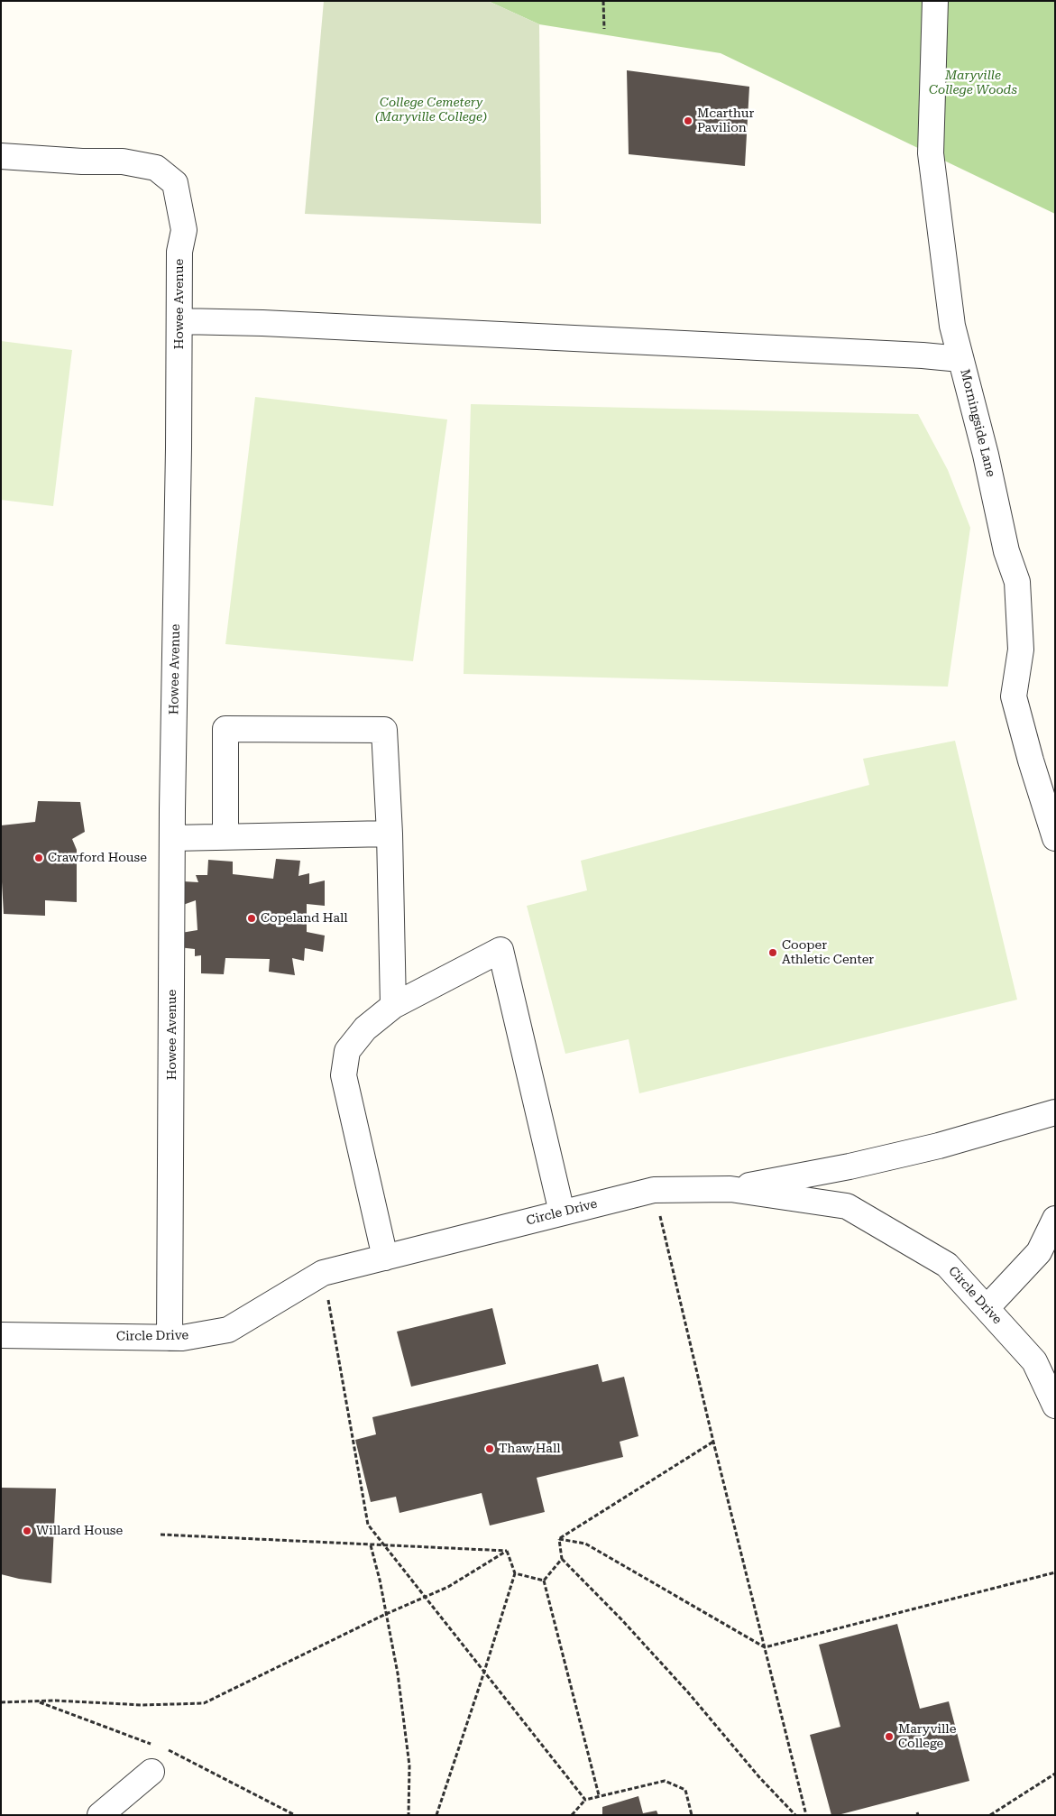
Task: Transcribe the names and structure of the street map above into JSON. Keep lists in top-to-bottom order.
{
  "streets": {
    "street": ["Howee Avenue", "Morningside Lane", "Circle Drive"]
  },
  "crossings": [
    ["Howee Avenue", "Circle Drive"]
  ],
  "parks": ["Maryville College Woods", "College Cemetery (Maryville College)"],
  "places": [
    "Mcarthur Pavilion",
    "Crawford House",
    "Copeland Hall",
    "Cooper Athletic Center",
    "Thaw Hall",
    "Willard House",
    "Maryville College"
  ]
}
